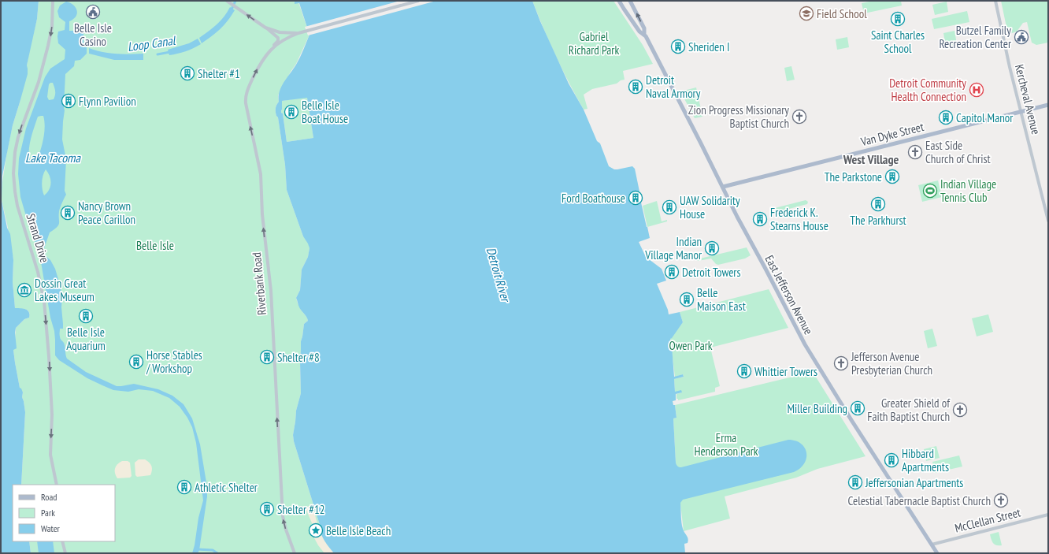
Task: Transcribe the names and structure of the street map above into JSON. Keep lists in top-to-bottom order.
{
  "streets": {
    "main road": ["Van Dyke Street", "East Jefferson Avenue"],
    "street": [
      "Kercheval Avenue",
      "Strand Drive",
      "Riverbank Road",
      "McClellan Street"
    ]
  },
  "crossings": [
    ["Kercheval Avenue", "Van Dyke Street"],
    ["Van Dyke Street", "East Jefferson Avenue"],
    ["East Jefferson Avenue", "McClellan Street"]
  ],
  "one_way": ["Strand Drive", "Riverbank Road"],
  "districts": ["West Village"],
  "water": ["Loop Canal", "Lake Tacoma", "Detroit River"],
  "parks": [
    "Gabriel Richard Park",
    "Belle Isle",
    "Owen Park",
    "Erma Henderson Park"
  ],
  "places": {
    "public building": ["Belle Isle Casino", "Butzel Family Recreation Center"],
    "school or university": ["Field School"],
    "building": [
      "Saint Charles School",
      "Sheriden I",
      "Shelter #1",
      "Detroit Naval Armory",
      "Flynn Pavilion",
      "Belle Isle Boat House",
      "Capitol Manor",
      "The Parkstone",
      "Ford Boathouse",
      "The Parkhurst",
      "UAW Solidarity House",
      "Nancy Brown Peace Carillon",
      "Frederick K. Stearns House",
      "Indian Village Manor",
      "Detroit Towers",
      "Belle Maison East",
      "Belle Isle Aquarium",
      "Shelter #8",
      "Horse Stables / Workshop",
      "Whittier Towers",
      "Miller Building",
      "Hibbard Apartments",
      "Jeffersonian Apartments",
      "Athletic Shelter",
      "Shelter #12"
    ],
    "hospital": ["Detroit Community Health Connection"],
    "church": [
      "Zion Progress Missionary Baptist Church",
      "East Side Church of Christ",
      "Jefferson Avenue Presbyterian Church",
      "Greater Shield of Faith Baptist Church",
      "Celestial Tabernacle Baptist Church"
    ],
    "sports": ["Indian Village Tennis Club"],
    "museum": ["Dossin Great Lakes Museum"],
    "place": ["Belle Isle Beach"]
  },
  "legend": ["Road", "Park", "Water"]
}
